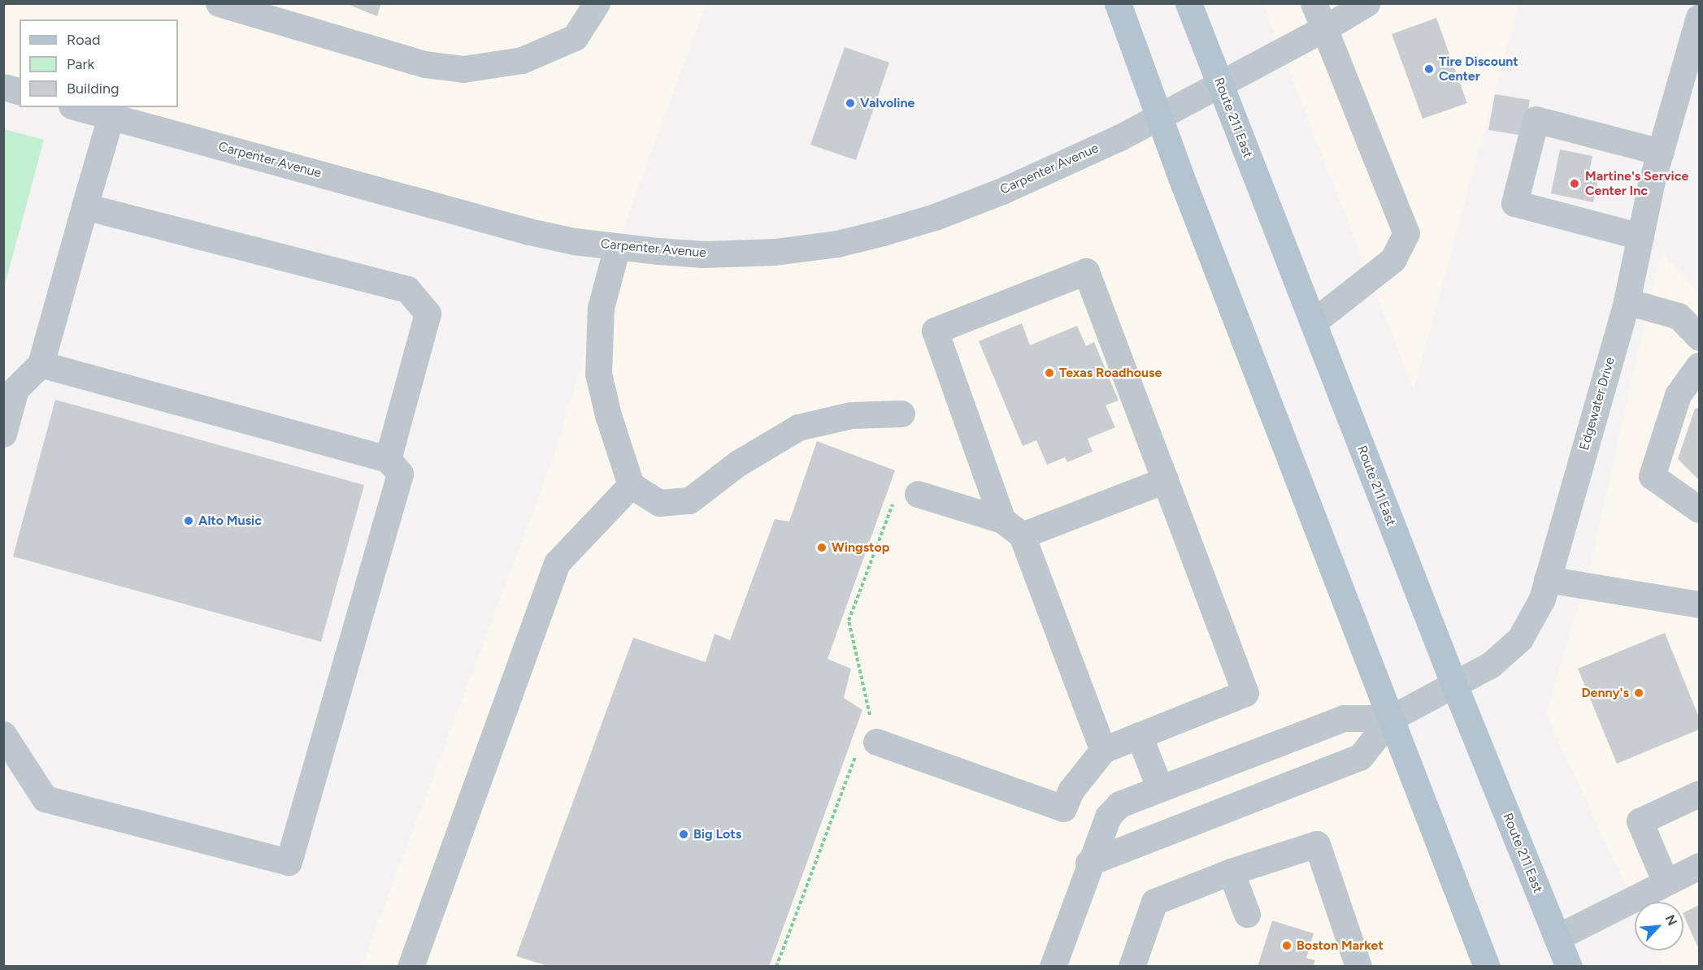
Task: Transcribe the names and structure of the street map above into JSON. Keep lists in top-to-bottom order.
{
  "streets": {
    "main road": ["Route 211 East"],
    "street": ["Carpenter Avenue", "Edgewater Drive"]
  },
  "crossings": [
    ["Route 211 East", "Carpenter Avenue"],
    ["Route 211 East", "Edgewater Drive"]
  ],
  "places": [
    "Tire Discount Center",
    "Valvoline",
    "Martine's Service Center Inc",
    "Texas Roadhouse",
    "Alto Music",
    "Wingstop",
    "Denny's",
    "Big Lots",
    "Boston Market"
  ],
  "legend": ["Road", "Park", "Building"],
  "north": "top right"
}
